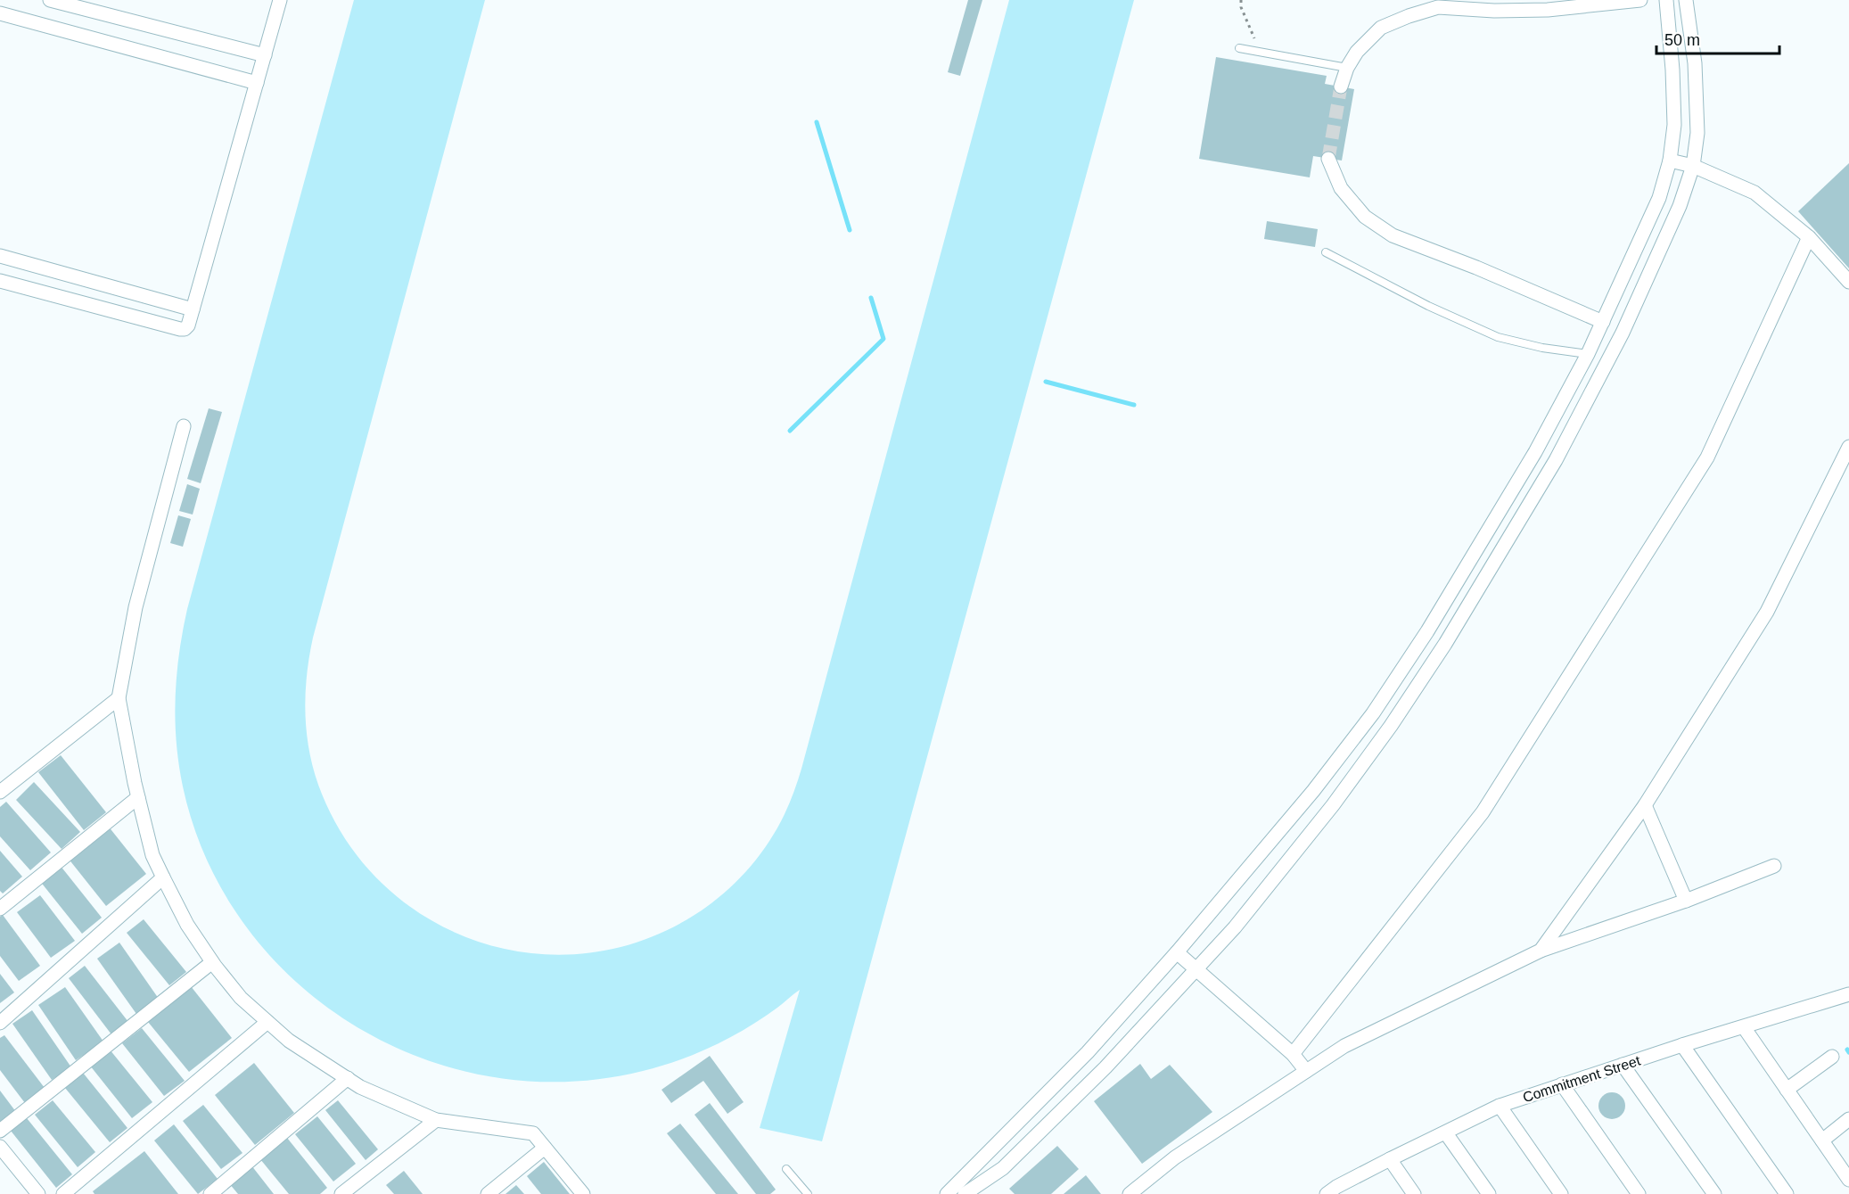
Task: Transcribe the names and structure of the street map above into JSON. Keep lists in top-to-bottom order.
{
  "streets": {
    "street": ["Commitment Street"]
  },
  "scale_bar": "50 m"
}
